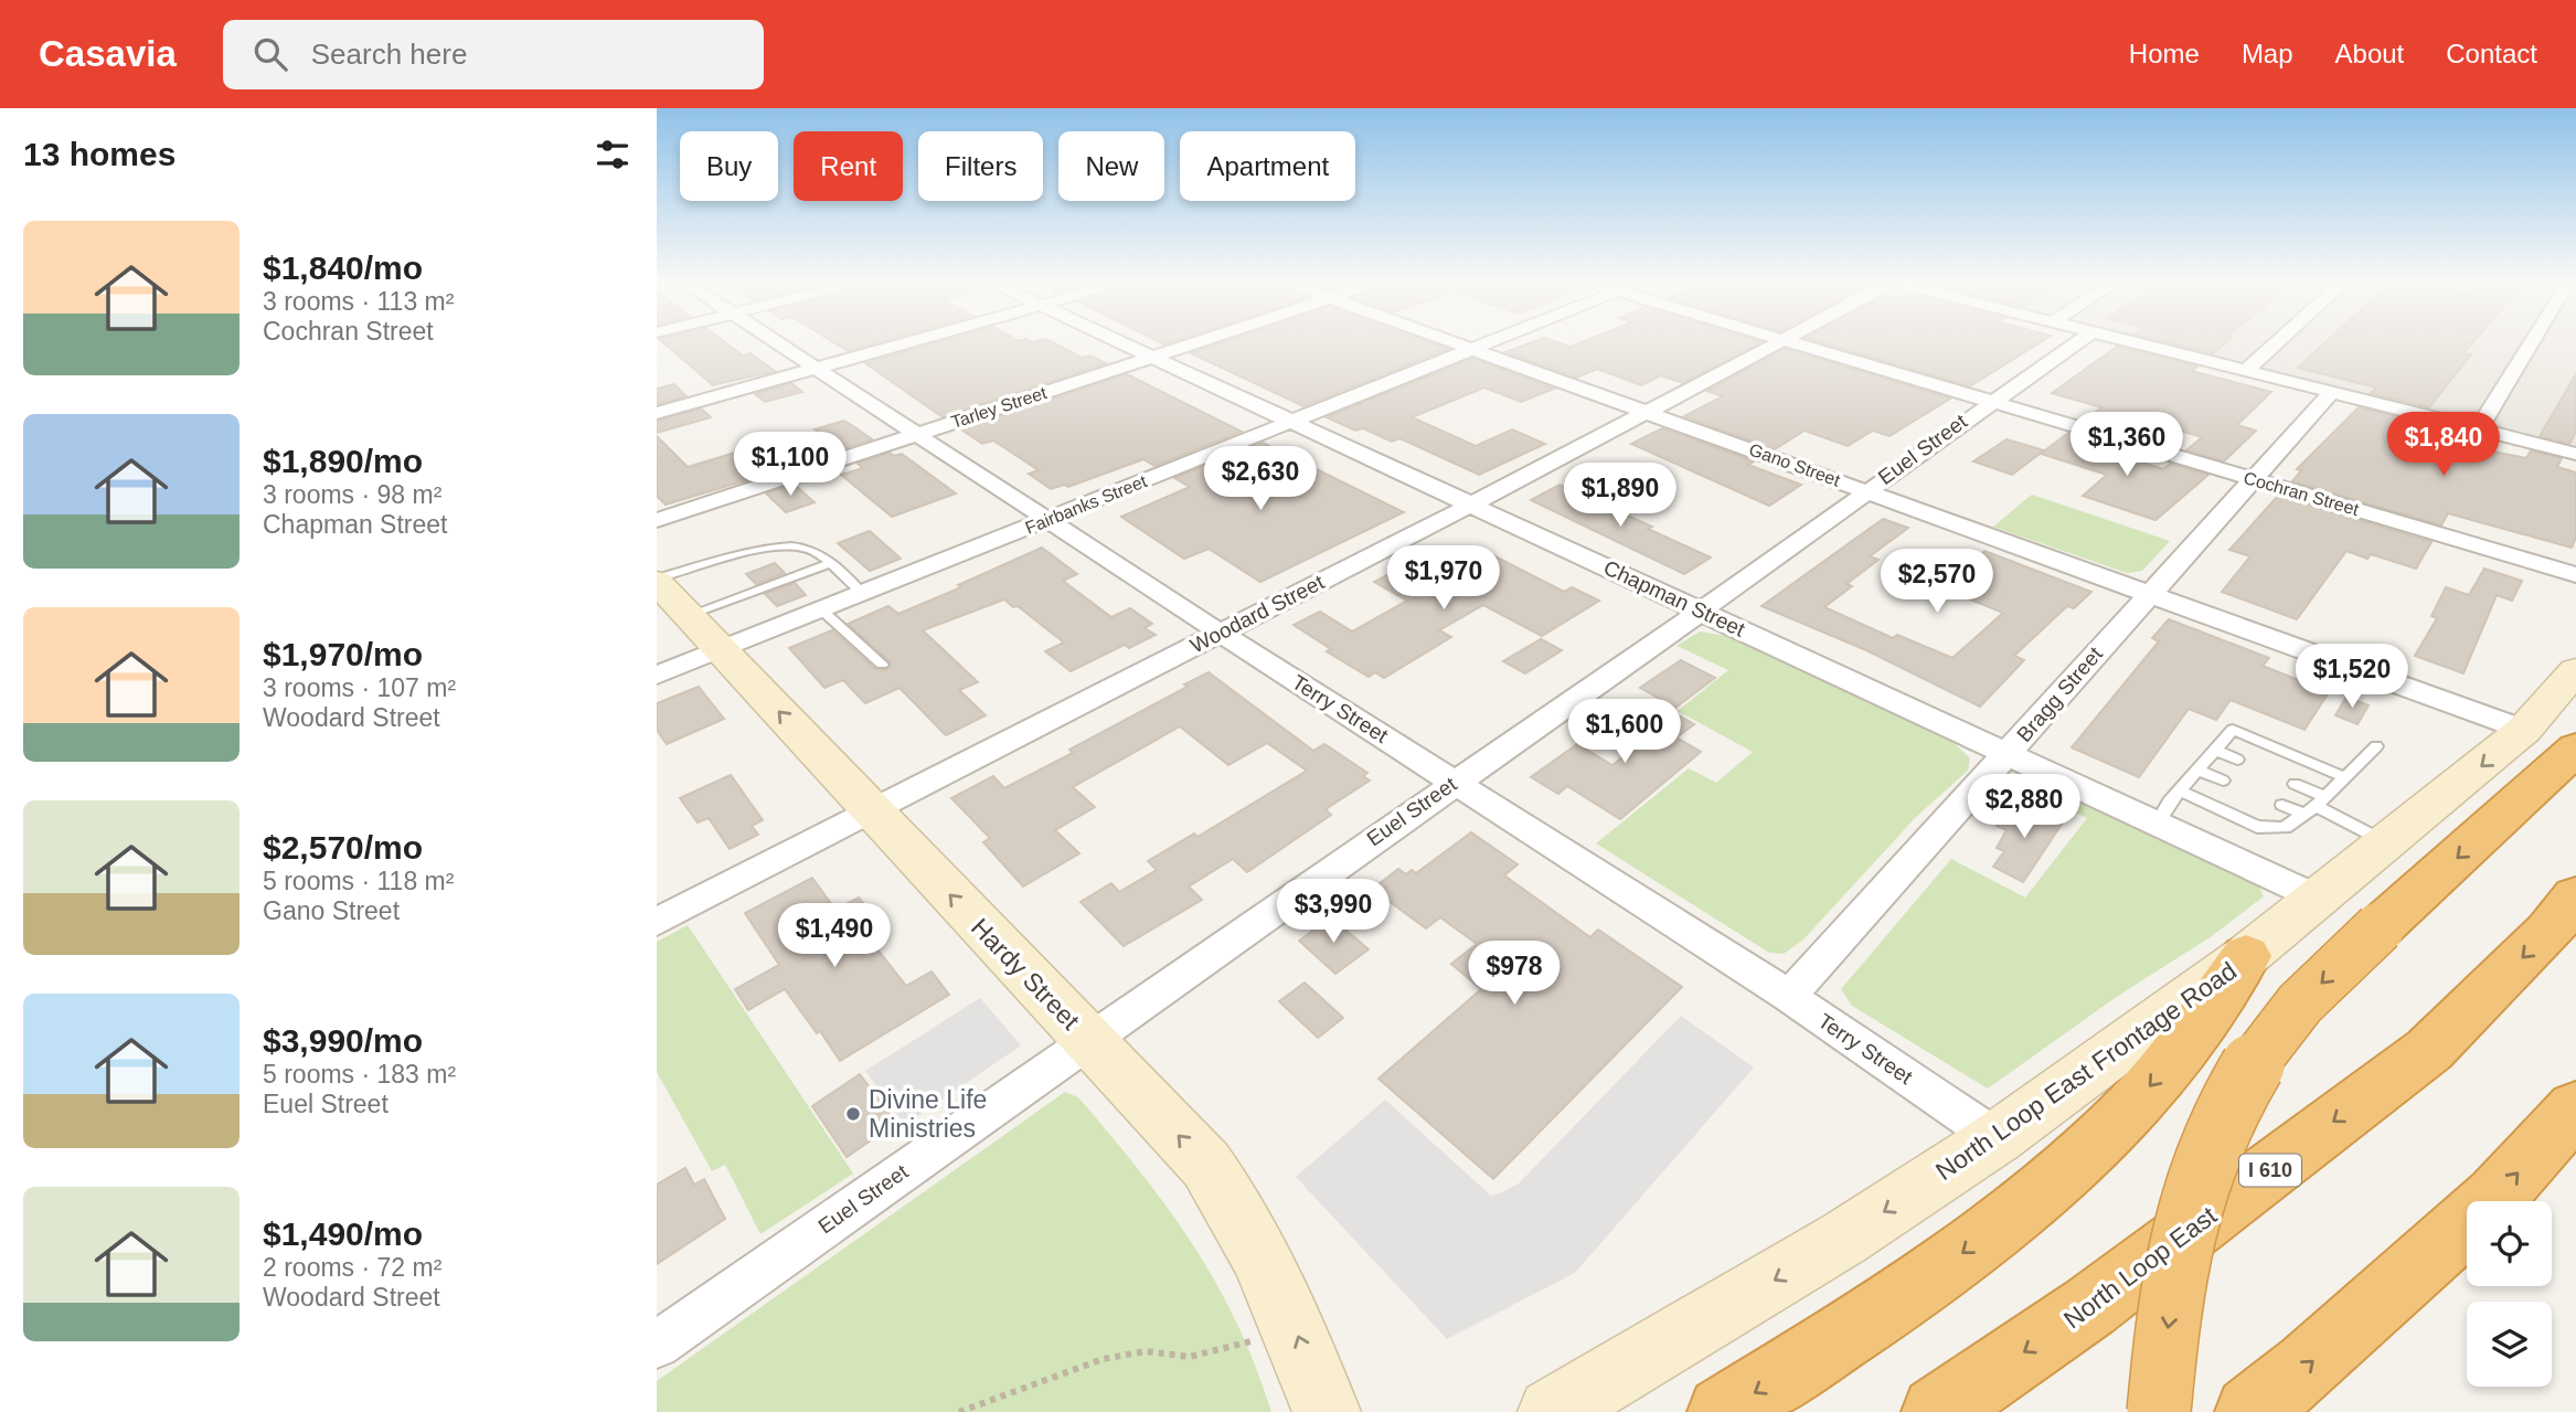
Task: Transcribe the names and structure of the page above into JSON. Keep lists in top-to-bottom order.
{
  "streets": {
    "highway": ["I 610", "North Loop East"],
    "main road": ["Hardy Street", "North Loop East Frontage Road"],
    "street": [
      "Tarley Street",
      "Euel Street",
      "Gano Street",
      "Cochran Street",
      "Fairbanks Street",
      "Chapman Street",
      "Woodard Street",
      "Bragg Street",
      "Terry Street"
    ]
  },
  "crossings": [
    ["Tarley Street", "Chapman Street"],
    ["Tarley Street", "Terry Street"],
    ["Euel Street", "Gano Street"],
    ["Euel Street", "Cochran Street"],
    ["Euel Street", "Chapman Street"],
    ["Euel Street", "Terry Street"],
    ["Euel Street", "Hardy Street"],
    ["Gano Street", "Fairbanks Street"],
    ["Gano Street", "Woodard Street"],
    ["Gano Street", "Bragg Street"],
    ["Gano Street", "North Loop East Frontage Road"],
    ["Cochran Street", "Bragg Street"],
    ["Fairbanks Street", "Chapman Street"],
    ["Fairbanks Street", "Terry Street"],
    ["Fairbanks Street", "Hardy Street"],
    ["Chapman Street", "Woodard Street"],
    ["Chapman Street", "Bragg Street"],
    ["Chapman Street", "North Loop East Frontage Road"],
    ["Woodard Street", "Terry Street"],
    ["Woodard Street", "Hardy Street"],
    ["Bragg Street", "Terry Street"],
    ["Terry Street", "North Loop East Frontage Road"]
  ],
  "one_way": ["Hardy Street", "North Loop East Frontage Road"],
  "places": ["Divine Life Ministries"],
  "page": {
    "header": "Casavia",
    "search": "Search here",
    "nav": [
      "Home",
      "Map",
      "About",
      "Contact"
    ],
    "heading": "13 homes",
    "chip": [
      "Buy",
      "Rent",
      "Filters",
      "New",
      "Apartment"
    ],
    "list": [
      {
        "name": "$1,840/mo",
        "note": "3 rooms · 113 m² · Cochran Street"
      },
      {
        "name": "$1,890/mo",
        "note": "3 rooms · 98 m² · Chapman Street"
      },
      {
        "name": "$1,970/mo",
        "note": "3 rooms · 107 m² · Woodard Street"
      },
      {
        "name": "$2,570/mo",
        "note": "5 rooms · 118 m² · Gano Street"
      },
      {
        "name": "$3,990/mo",
        "note": "5 rooms · 183 m² · Euel Street"
      },
      {
        "name": "$1,490/mo",
        "note": "2 rooms · 72 m² · Woodard Street"
      }
    ],
    "price": [
      "$1,360",
      "$1,840",
      "$1,100",
      "$2,630",
      "$1,890",
      "$1,970",
      "$2,570",
      "$1,520",
      "$1,600",
      "$2,880",
      "$3,990",
      "$1,490",
      "$978"
    ]
  }
}
